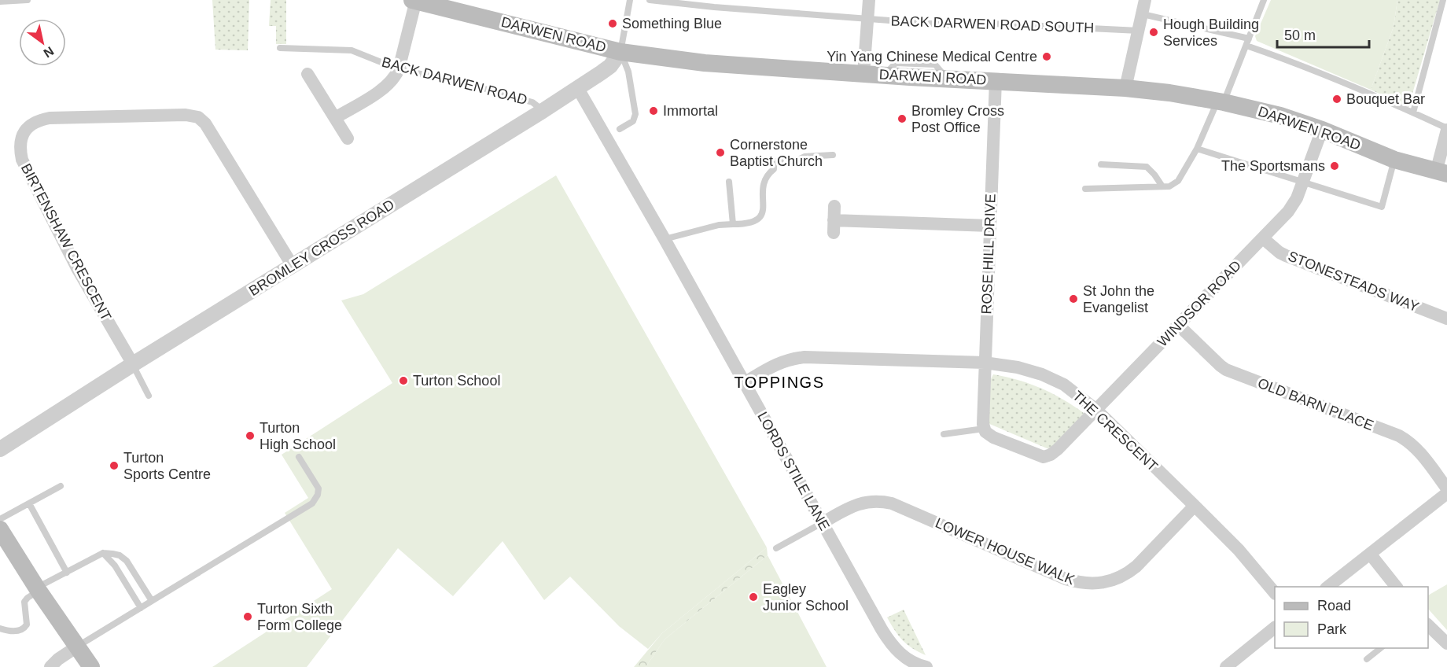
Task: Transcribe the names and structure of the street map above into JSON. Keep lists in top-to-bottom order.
{
  "streets": {
    "main road": ["DARWEN ROAD"],
    "street": [
      "BIRTENSHAW CRESCENT",
      "BROMLEY CROSS ROAD",
      "ROSE HILL DRIVE",
      "STONESTEADS WAY",
      "WINDSOR ROAD",
      "OLD BARN PLACE",
      "THE CRESCENT",
      "LORDS STILE LANE",
      "LOWER HOUSE WALK"
    ],
    "lane": ["BACK DARWEN ROAD SOUTH", "BACK DARWEN ROAD"]
  },
  "crossings": [
    ["DARWEN ROAD", "BROMLEY CROSS ROAD"],
    ["DARWEN ROAD", "ROSE HILL DRIVE"],
    ["DARWEN ROAD", "WINDSOR ROAD"],
    ["BACK DARWEN ROAD", "BROMLEY CROSS ROAD"],
    ["BIRTENSHAW CRESCENT", "BROMLEY CROSS ROAD"],
    ["BROMLEY CROSS ROAD", "LORDS STILE LANE"],
    ["ROSE HILL DRIVE", "WINDSOR ROAD"],
    ["ROSE HILL DRIVE", "THE CRESCENT"],
    ["STONESTEADS WAY", "WINDSOR ROAD"],
    ["WINDSOR ROAD", "OLD BARN PLACE"],
    ["WINDSOR ROAD", "THE CRESCENT"],
    ["THE CRESCENT", "LORDS STILE LANE"],
    ["THE CRESCENT", "LOWER HOUSE WALK"],
    ["LORDS STILE LANE", "LOWER HOUSE WALK"]
  ],
  "districts": ["TOPPINGS"],
  "places": [
    "Something Blue",
    "Hough Building Services",
    "Yin Yang Chinese Medical Centre",
    "Bouquet Bar",
    "Immortal",
    "Bromley Cross Post Office",
    "Cornerstone Baptist Church",
    "The Sportsmans",
    "St John the Evangelist",
    "Turton School",
    "Turton High School",
    "Turton Sports Centre",
    "Eagley Junior School",
    "Turton Sixth Form College"
  ],
  "legend": ["Road", "Park"],
  "scale_bar": "50 m",
  "north": "bottom right"
}
